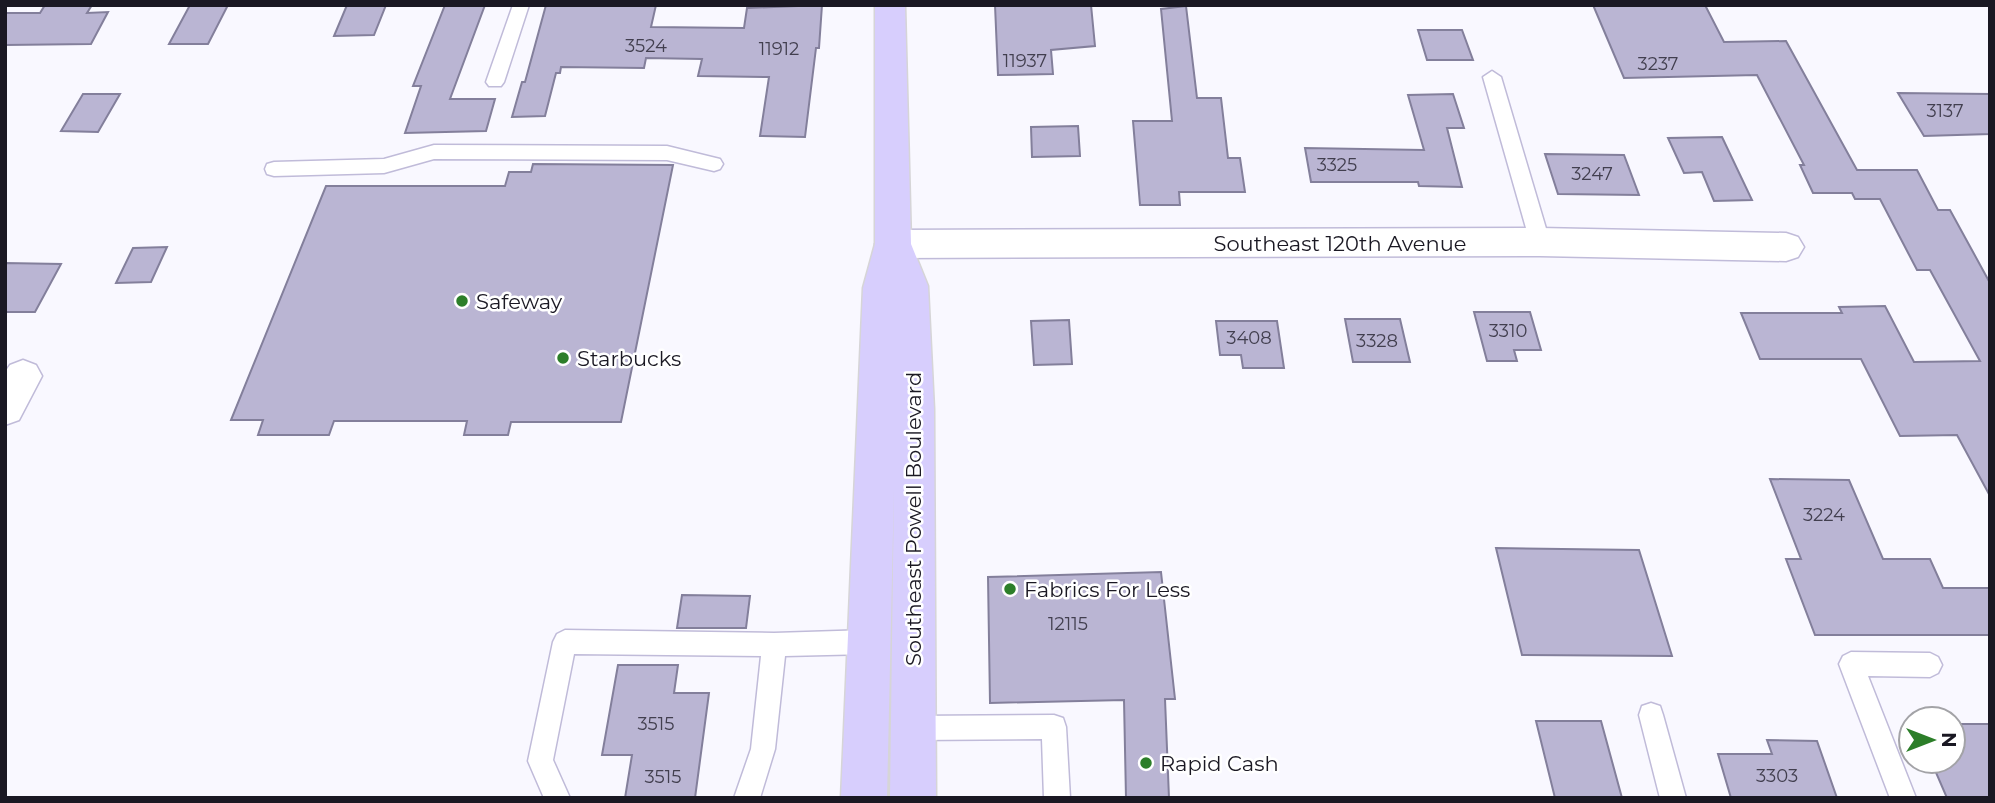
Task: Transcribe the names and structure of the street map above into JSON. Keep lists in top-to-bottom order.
{
  "streets": {
    "main road": ["Southeast Powell Boulevard"],
    "street": ["Southeast 120th Avenue"]
  },
  "crossings": [
    ["Southeast 120th Avenue", "Southeast Powell Boulevard"]
  ],
  "places": [
    "Safeway",
    "Starbucks",
    "Fabrics For Less",
    "Rapid Cash"
  ],
  "house_numbers": [
    "3524",
    "11912",
    "11937",
    "3237",
    "3137",
    "3325",
    "3247",
    "3310",
    "3408",
    "3328",
    "3224",
    "12115",
    "3515",
    "3303",
    "3515"
  ],
  "north": "right"
}
